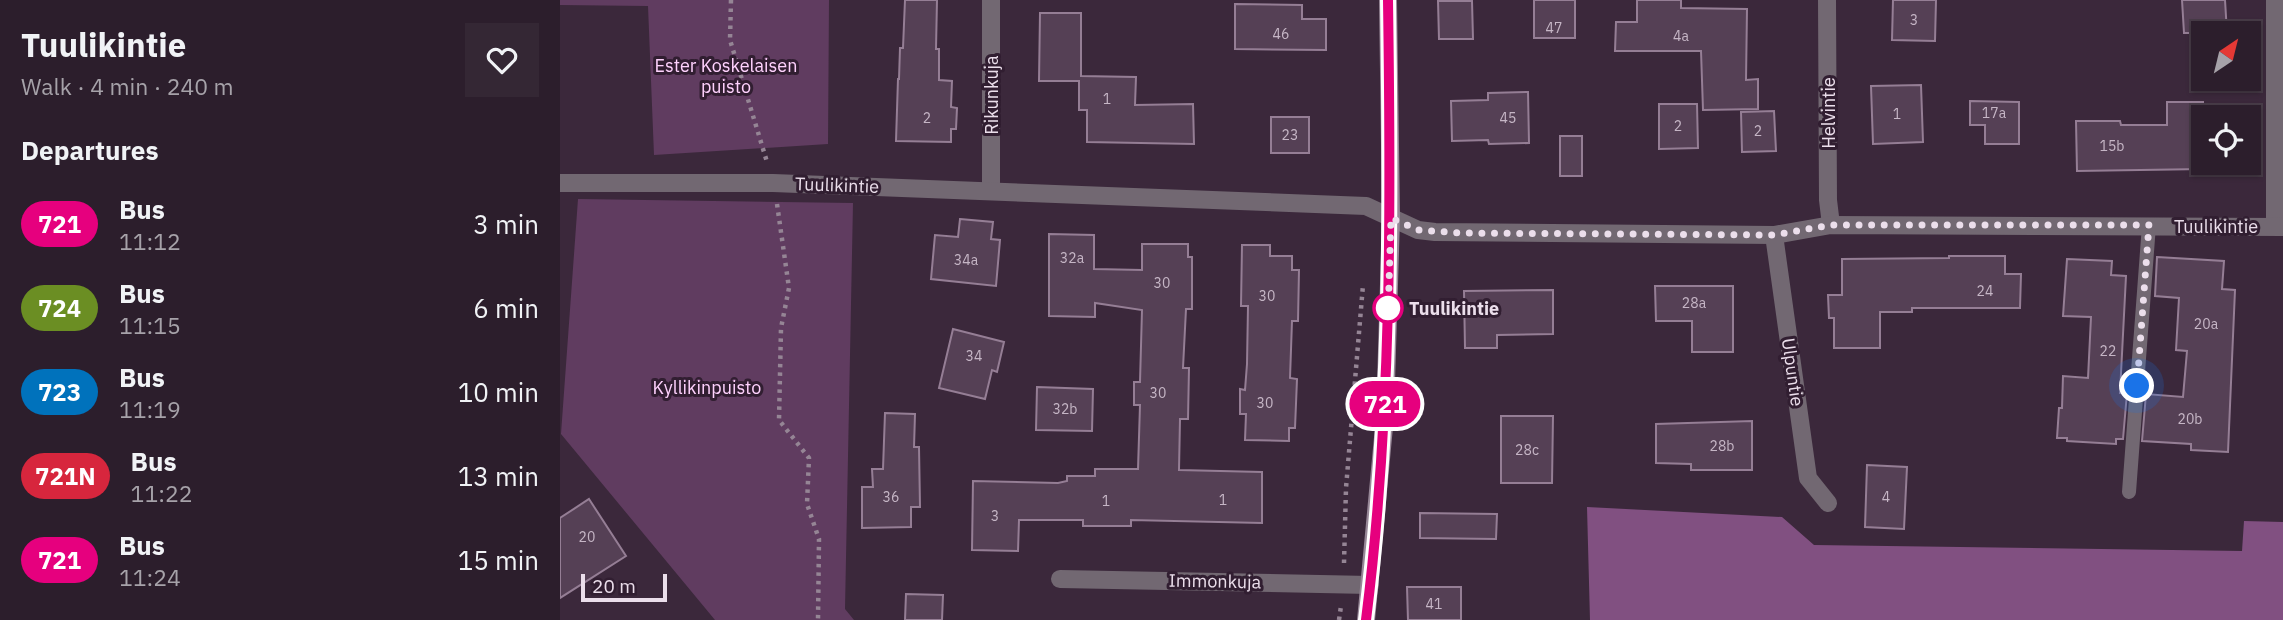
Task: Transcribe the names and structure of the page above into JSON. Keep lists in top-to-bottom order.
{
  "streets": {
    "street": [
      "Rikunkuja",
      "Helvintie",
      "Tuulikintie",
      "Ulpuntie",
      "Immonkuja"
    ]
  },
  "crossings": [
    ["Rikunkuja", "Tuulikintie"],
    ["Helvintie", "Tuulikintie"],
    ["Tuulikintie", "Ulpuntie"]
  ],
  "parks": ["Ester Koskelaisen puisto", "Kyllikinpuisto"],
  "places": ["Tuulikintie"],
  "lines": ["bus line 721"],
  "house_numbers": [
    "3",
    "47",
    "46",
    "4a",
    "1",
    "17a",
    "1",
    "2",
    "45",
    "2",
    "2",
    "23",
    "15b",
    "32a",
    "34a",
    "30",
    "24",
    "30",
    "28a",
    "20a",
    "22",
    "34",
    "30",
    "30",
    "32b",
    "20b",
    "28b",
    "28c",
    "36",
    "4",
    "1",
    "1",
    "3",
    "20",
    "41"
  ],
  "scale_bar": "20 m",
  "north": "top right",
  "page": {
    "heading": [
      ["Tuulikintie", "Walk · 4 min · 240 m"],
      "Departures"
    ],
    "on_map": "721",
    "list": [
      {
        "mark": "721",
        "name": "Bus",
        "note": "11:12",
        "value": "3 min"
      },
      {
        "mark": "724",
        "name": "Bus",
        "note": "11:15",
        "value": "6 min"
      },
      {
        "mark": "723",
        "name": "Bus",
        "note": "11:19",
        "value": "10 min"
      },
      {
        "mark": "721N",
        "name": "Bus",
        "note": "11:22",
        "value": "13 min"
      },
      {
        "mark": "721",
        "name": "Bus",
        "note": "11:24",
        "value": "15 min"
      }
    ],
    "scale": "20 m"
  }
}
